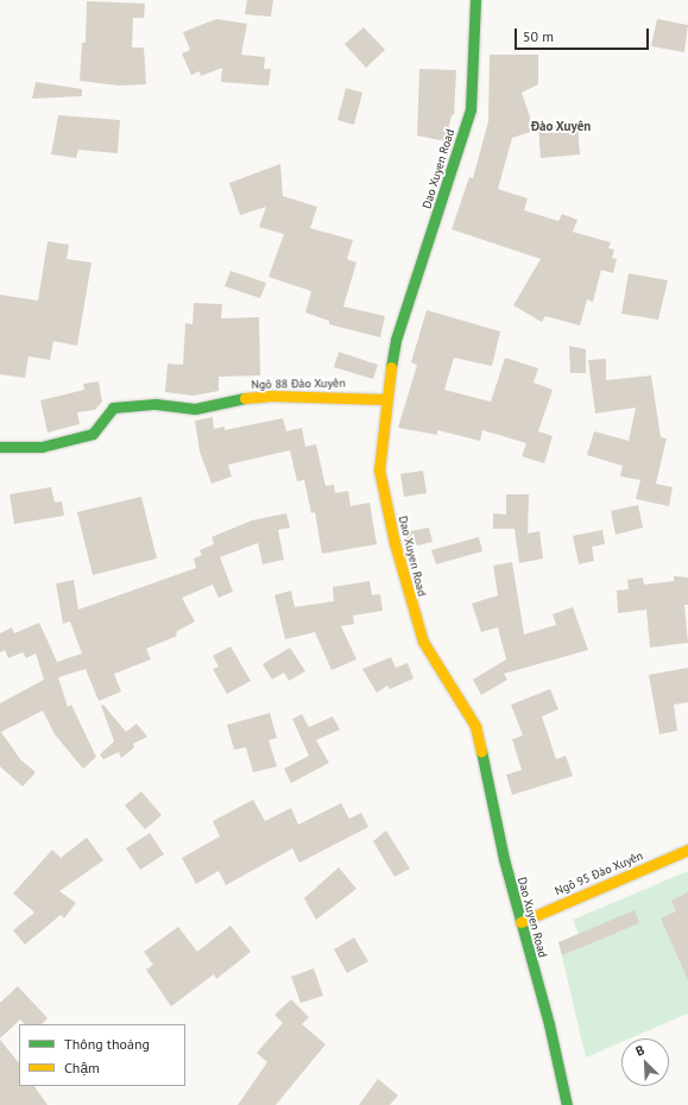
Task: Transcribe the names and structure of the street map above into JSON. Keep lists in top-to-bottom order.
{
  "streets": {
    "street": ["Dao Xuyen Road", "Ngõ 88 Đào Xuyên", "Ngõ 95 Đào Xuyên"]
  },
  "crossings": [
    ["Dao Xuyen Road", "Ngõ 88 Đào Xuyên"],
    ["Dao Xuyen Road", "Ngõ 95 Đào Xuyên"]
  ],
  "districts": ["Đào Xuyên"],
  "legend": ["Thông thoáng", "Chậm"],
  "scale_bar": "50 m",
  "north": "top left"
}
